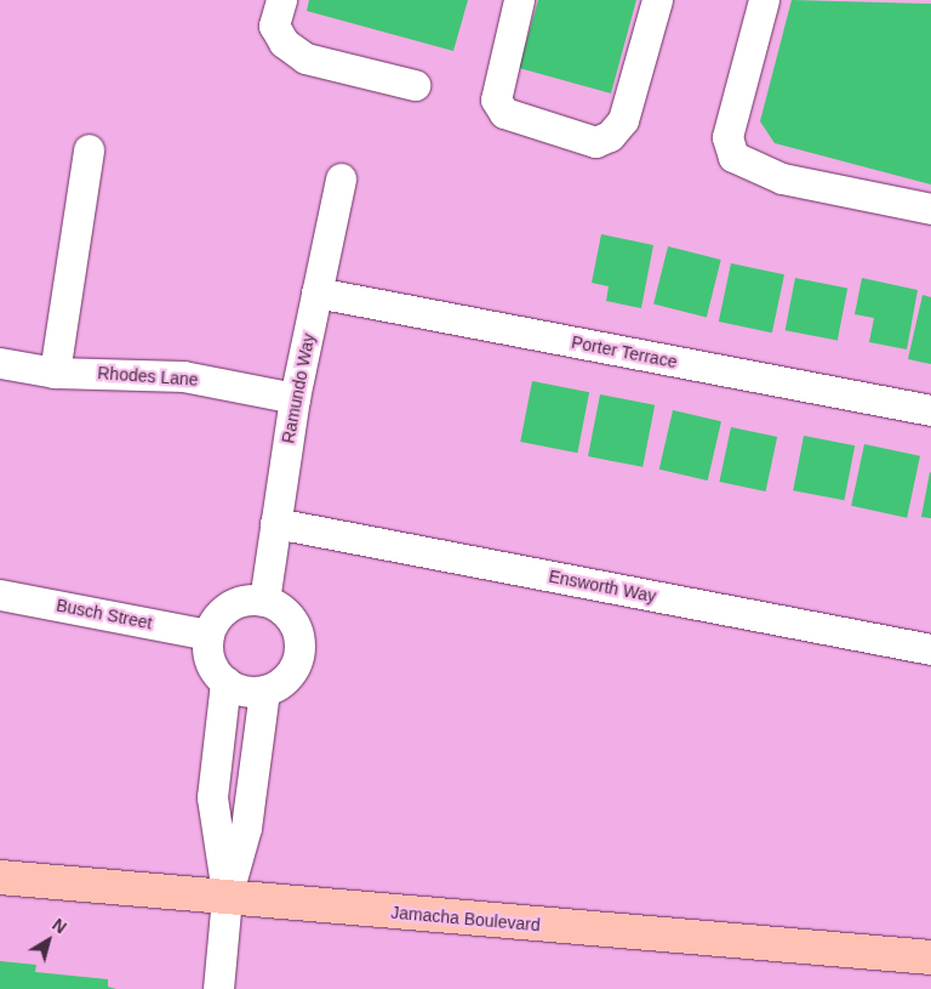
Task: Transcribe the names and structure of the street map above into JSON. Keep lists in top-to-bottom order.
{
  "streets": {
    "main road": ["Jamacha Boulevard"],
    "street": [
      "Porter Terrace",
      "Rhodes Lane",
      "Ramundo Way",
      "Ensworth Way",
      "Busch Street"
    ]
  },
  "crossings": [
    ["Porter Terrace", "Ramundo Way"],
    ["Rhodes Lane", "Ramundo Way"],
    ["Ramundo Way", "Ensworth Way"],
    ["Ramundo Way", "Busch Street"]
  ],
  "north": "top right"
}
